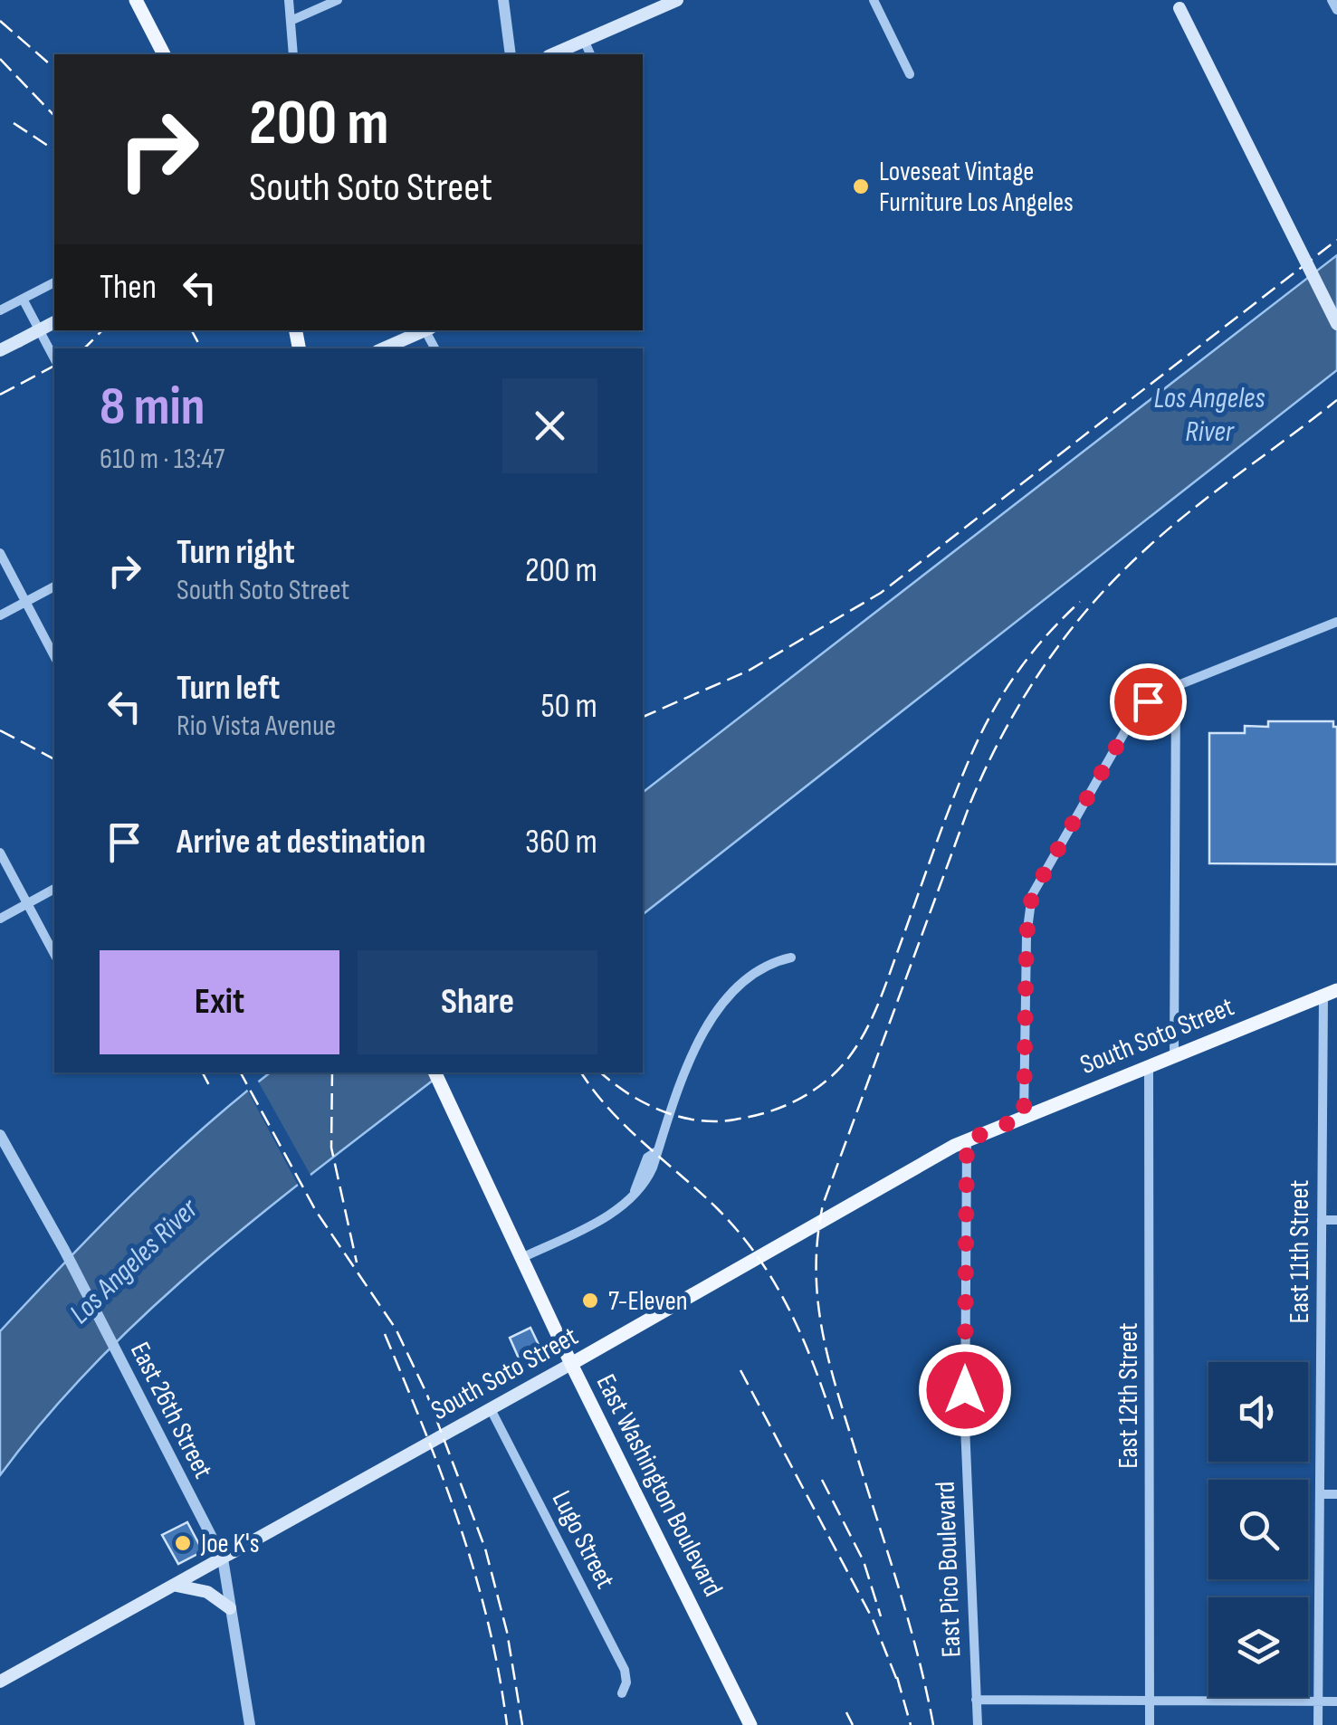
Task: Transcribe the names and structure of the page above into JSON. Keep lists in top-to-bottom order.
{
  "streets": {
    "main road": ["South Soto Street", "East Washington Boulevard"],
    "street": [
      "East 11th Street",
      "East 12th Street",
      "East 26th Street",
      "Lugo Street",
      "East Pico Boulevard"
    ]
  },
  "crossings": [
    ["South Soto Street", "East 11th Street"],
    ["South Soto Street", "East 12th Street"],
    ["South Soto Street", "East 26th Street"],
    ["South Soto Street", "East Washington Boulevard"],
    ["South Soto Street", "Lugo Street"],
    ["South Soto Street", "East Pico Boulevard"]
  ],
  "water": ["Los Angeles River"],
  "places": ["Loveseat Vintage Furniture Los Angeles", "7-Eleven", "Joe K's"],
  "page": {
    "turn": ["200 m", "South Soto Street"],
    "then": "Then",
    "heading": ["8 min", "610 m · 13:47"],
    "list": [
      {
        "name": "Turn right",
        "note": "South Soto Street",
        "value": "200 m"
      },
      {
        "name": "Turn left",
        "note": "Rio Vista Avenue",
        "value": "50 m"
      },
      {
        "name": "Arrive at destination",
        "value": "360 m"
      }
    ],
    "buttons": ["Exit", "Share"]
  }
}
